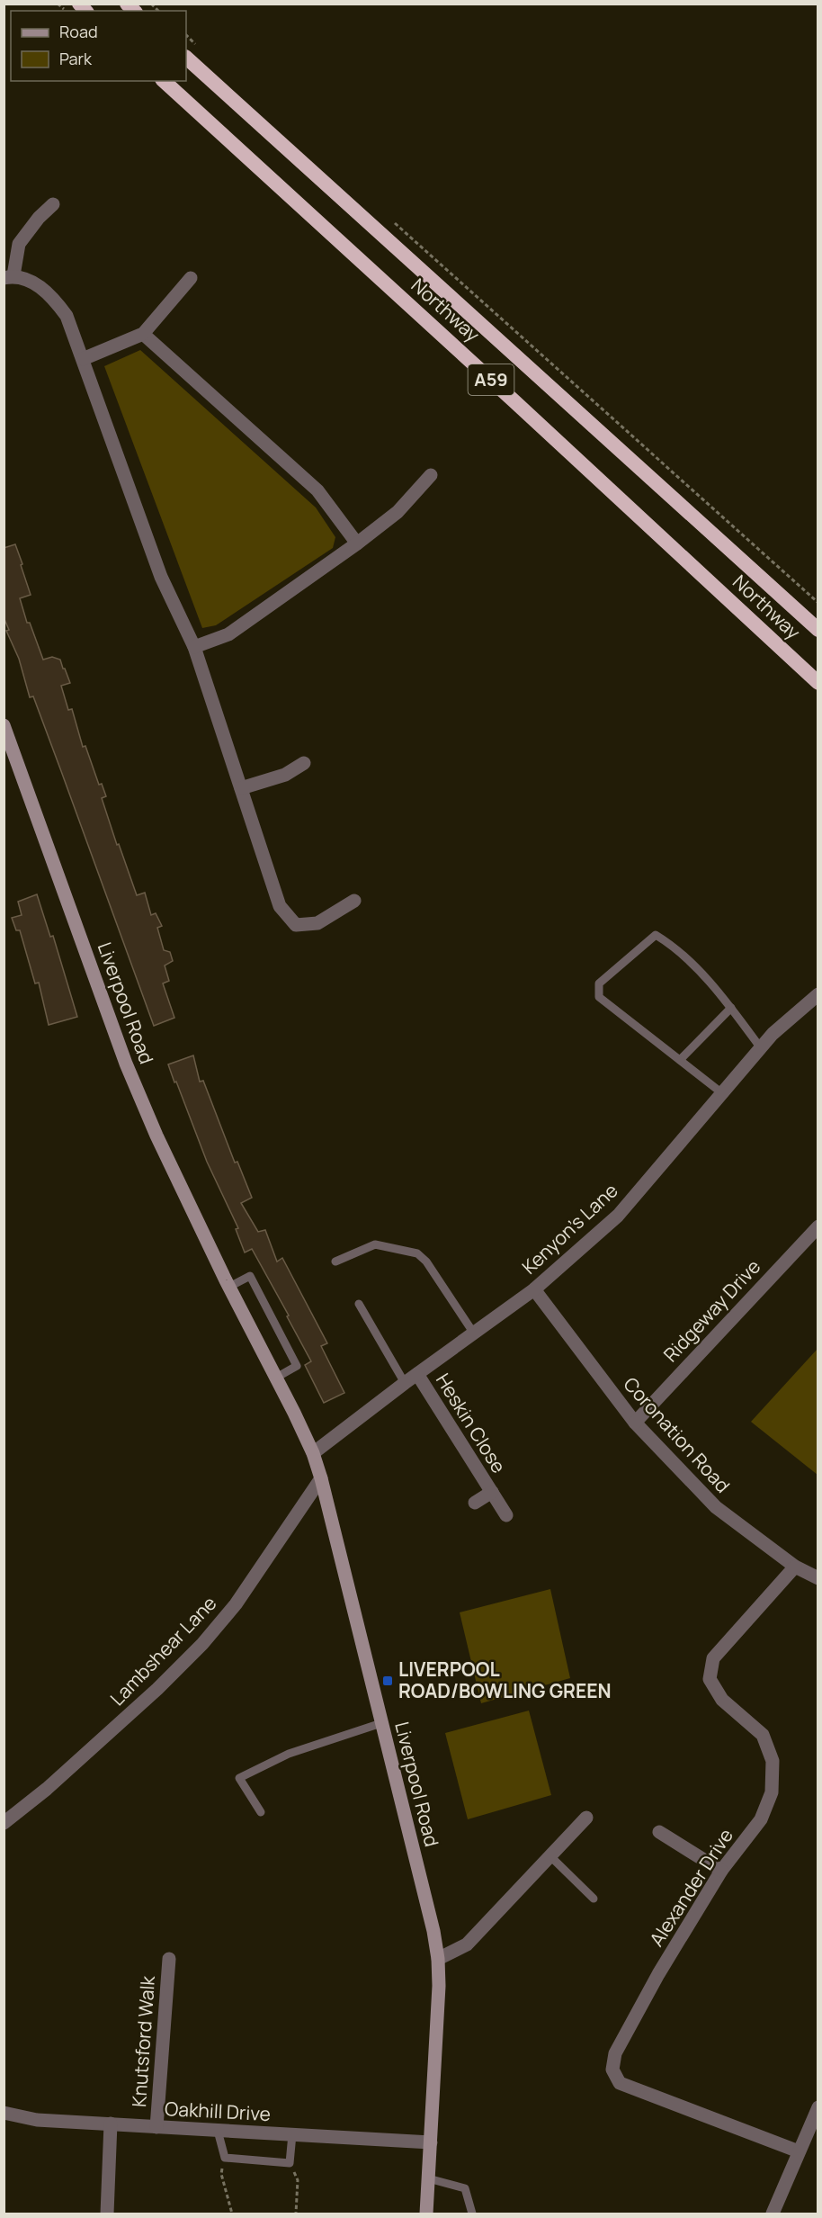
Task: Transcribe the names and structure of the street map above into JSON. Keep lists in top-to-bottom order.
{
  "streets": {
    "highway": ["Northway", "A59"],
    "main road": ["Liverpool Road"],
    "street": [
      "Kenyon's Lane",
      "Ridgeway Drive",
      "Heskin Close",
      "Coronation Road",
      "Lambshear Lane",
      "Alexander Drive",
      "Knutsford Walk",
      "Oakhill Drive"
    ]
  },
  "crossings": [
    ["Liverpool Road", "Kenyon's Lane"],
    ["Liverpool Road", "Lambshear Lane"],
    ["Liverpool Road", "Oakhill Drive"],
    ["Kenyon's Lane", "Heskin Close"],
    ["Kenyon's Lane", "Coronation Road"],
    ["Ridgeway Drive", "Coronation Road"],
    ["Coronation Road", "Alexander Drive"],
    ["Knutsford Walk", "Oakhill Drive"]
  ],
  "places": {
    "transit": ["LIVERPOOL ROAD/BOWLING GREEN"]
  },
  "legend": ["Road", "Park"]
}
